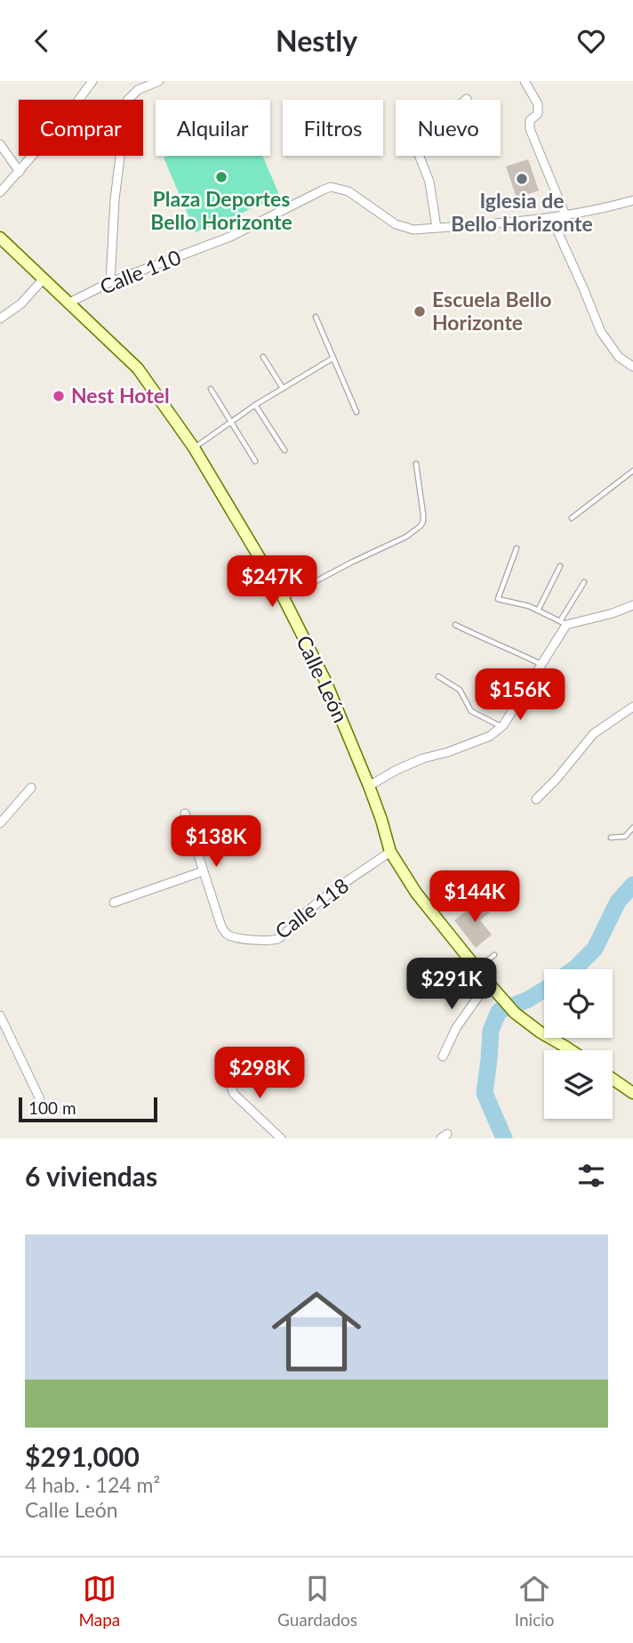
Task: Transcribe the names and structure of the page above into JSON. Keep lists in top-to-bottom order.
{
  "streets": {
    "main road": ["Calle León"],
    "street": ["Calle 110", "Calle 118"]
  },
  "crossings": [
    ["Calle 110", "Calle León"],
    ["Calle León", "Calle 118"]
  ],
  "places": [
    "Plaza Deportes Bello Horizonte",
    "Iglesia de Bello Horizonte",
    "Escuela Bello Horizonte",
    "Nest Hotel"
  ],
  "scale_bar": "100 m",
  "page": {
    "header": "Nestly",
    "chip": [
      "Comprar",
      "Alquilar",
      "Filtros",
      "Nuevo"
    ],
    "price": [
      "$247K",
      "$156K",
      "$138K",
      "$144K",
      "$291K",
      "$298K"
    ],
    "scale": "100 m",
    "heading": "6 viviendas",
    "list": [
      {
        "name": "$291,000",
        "note": "4 hab. · 124 m² · Calle León"
      }
    ],
    "tabs": ["Mapa", "Guardados", "Inicio"]
  }
}
